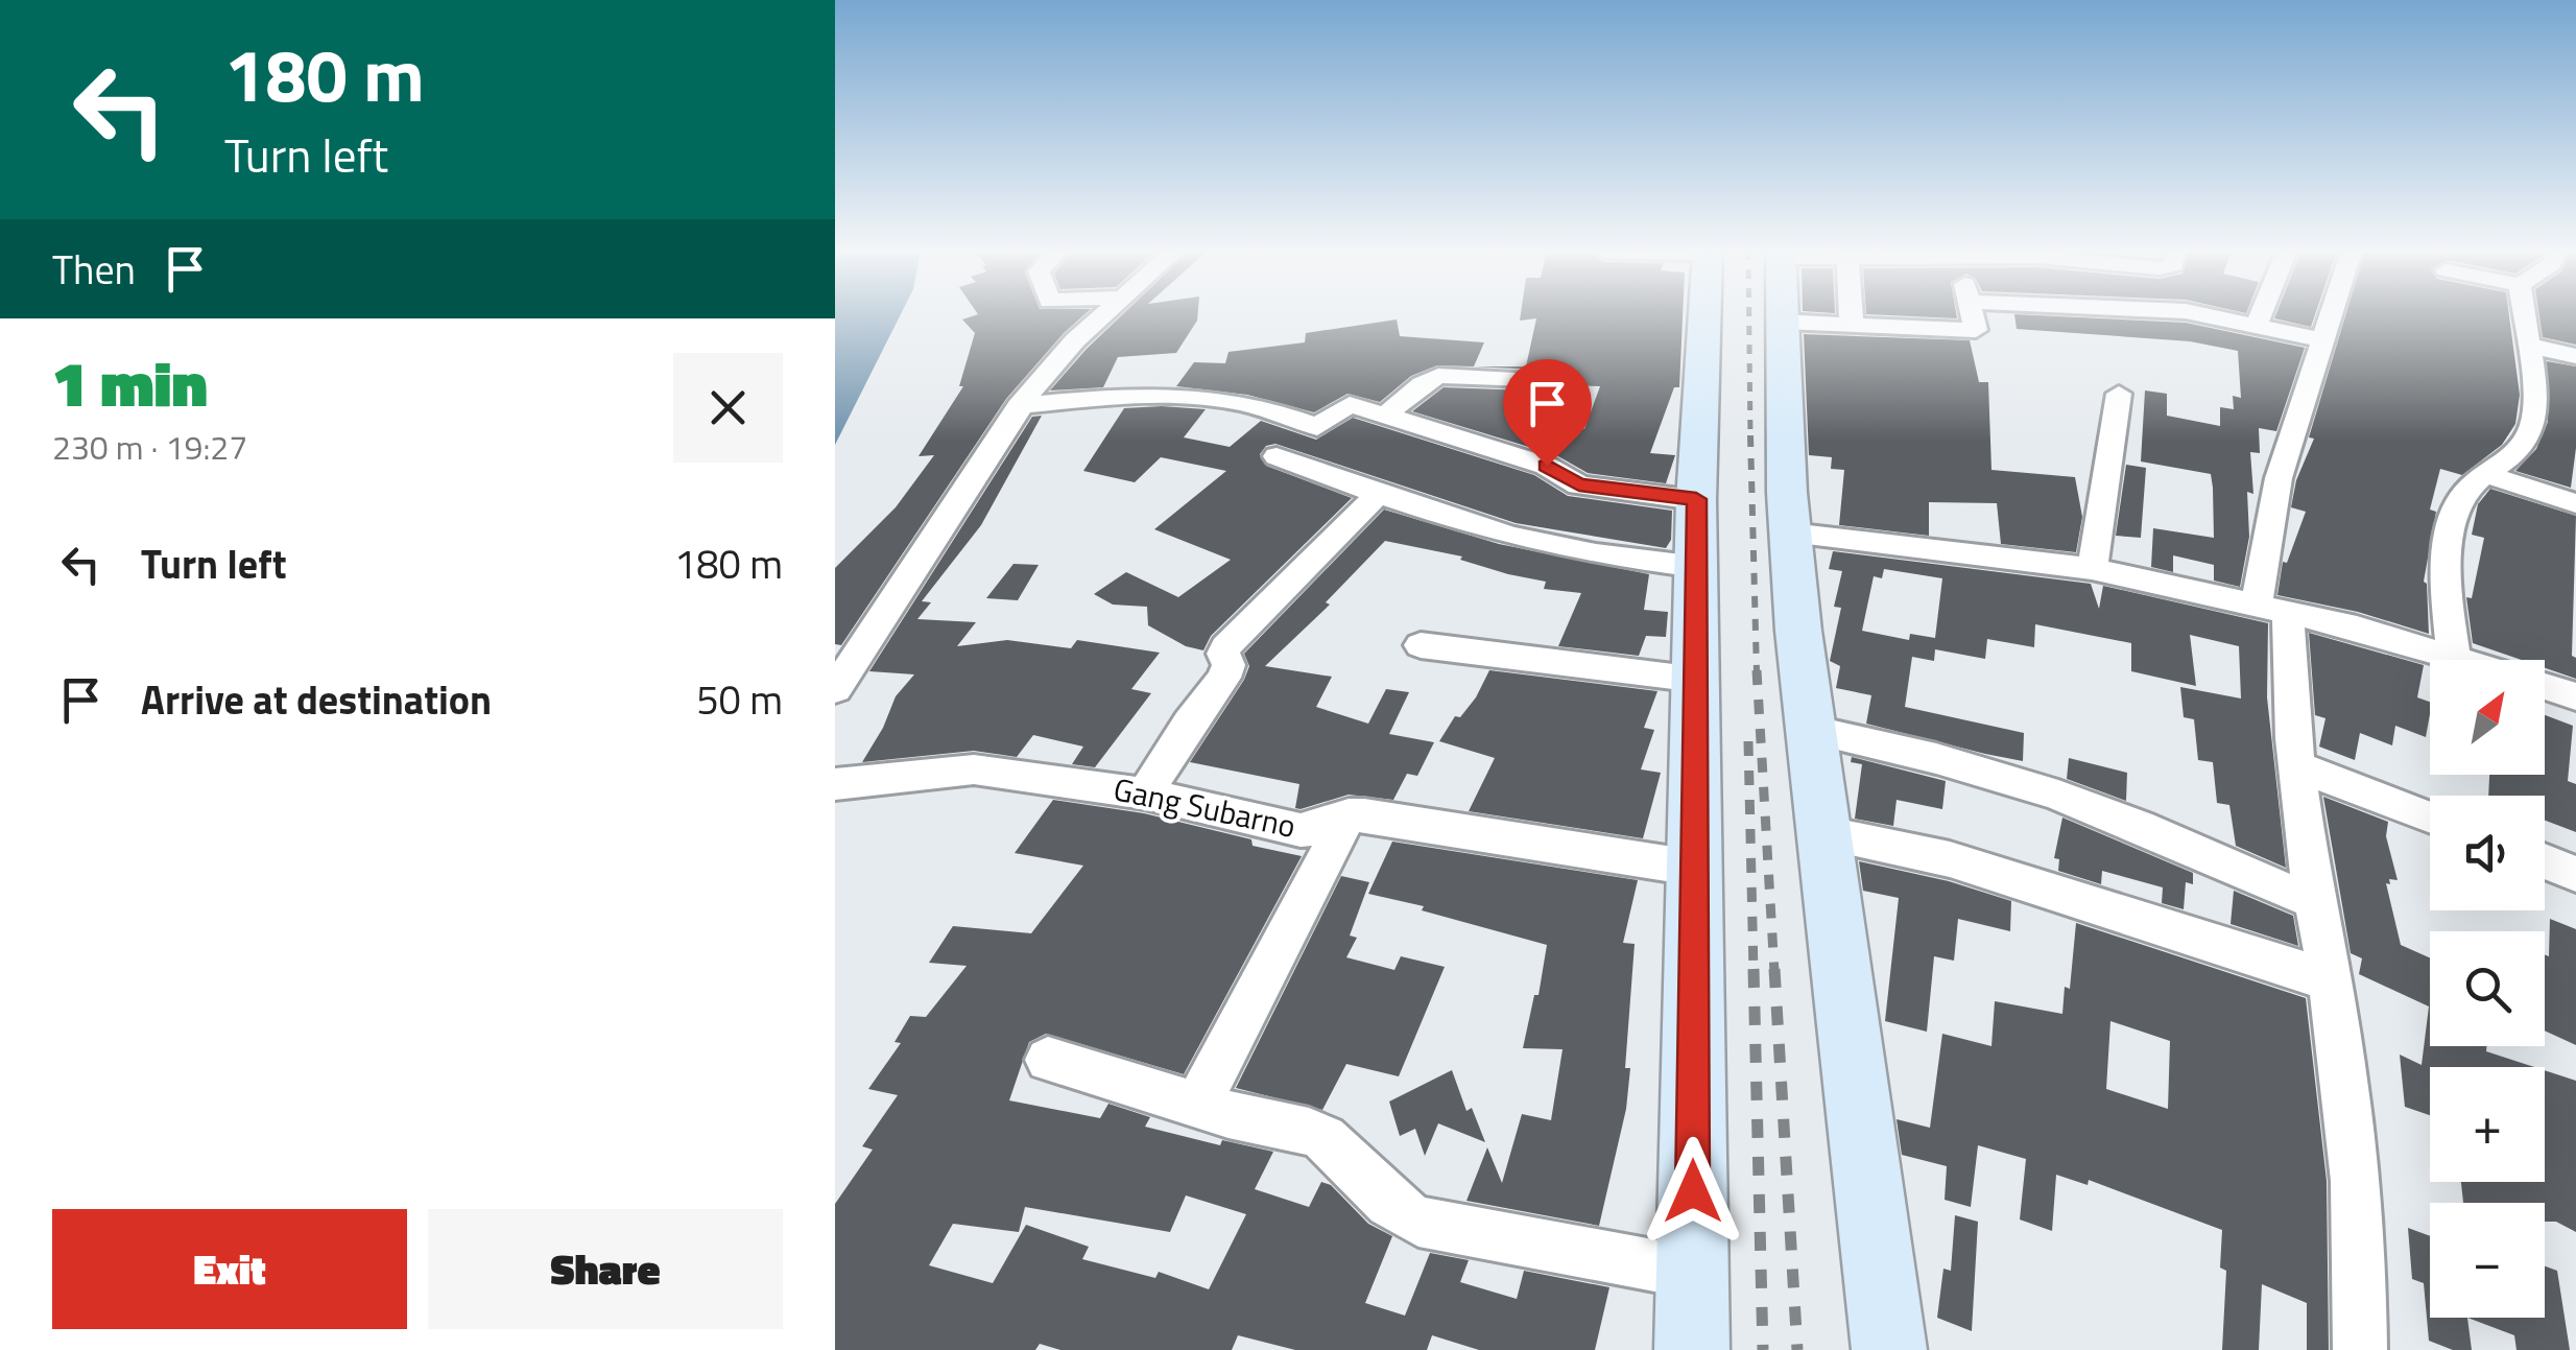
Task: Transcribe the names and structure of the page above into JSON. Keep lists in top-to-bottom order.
{
  "streets": {
    "street": ["Gang Subarno"]
  },
  "north": "top right",
  "page": {
    "turn": ["180 m", "Turn left"],
    "then": "Then",
    "heading": ["1 min", "230 m · 19:27"],
    "list": [
      {
        "name": "Turn left",
        "value": "180 m"
      },
      {
        "name": "Arrive at destination",
        "value": "50 m"
      }
    ],
    "map_buttons": ["+", "−"],
    "buttons": ["Exit", "Share"]
  }
}
